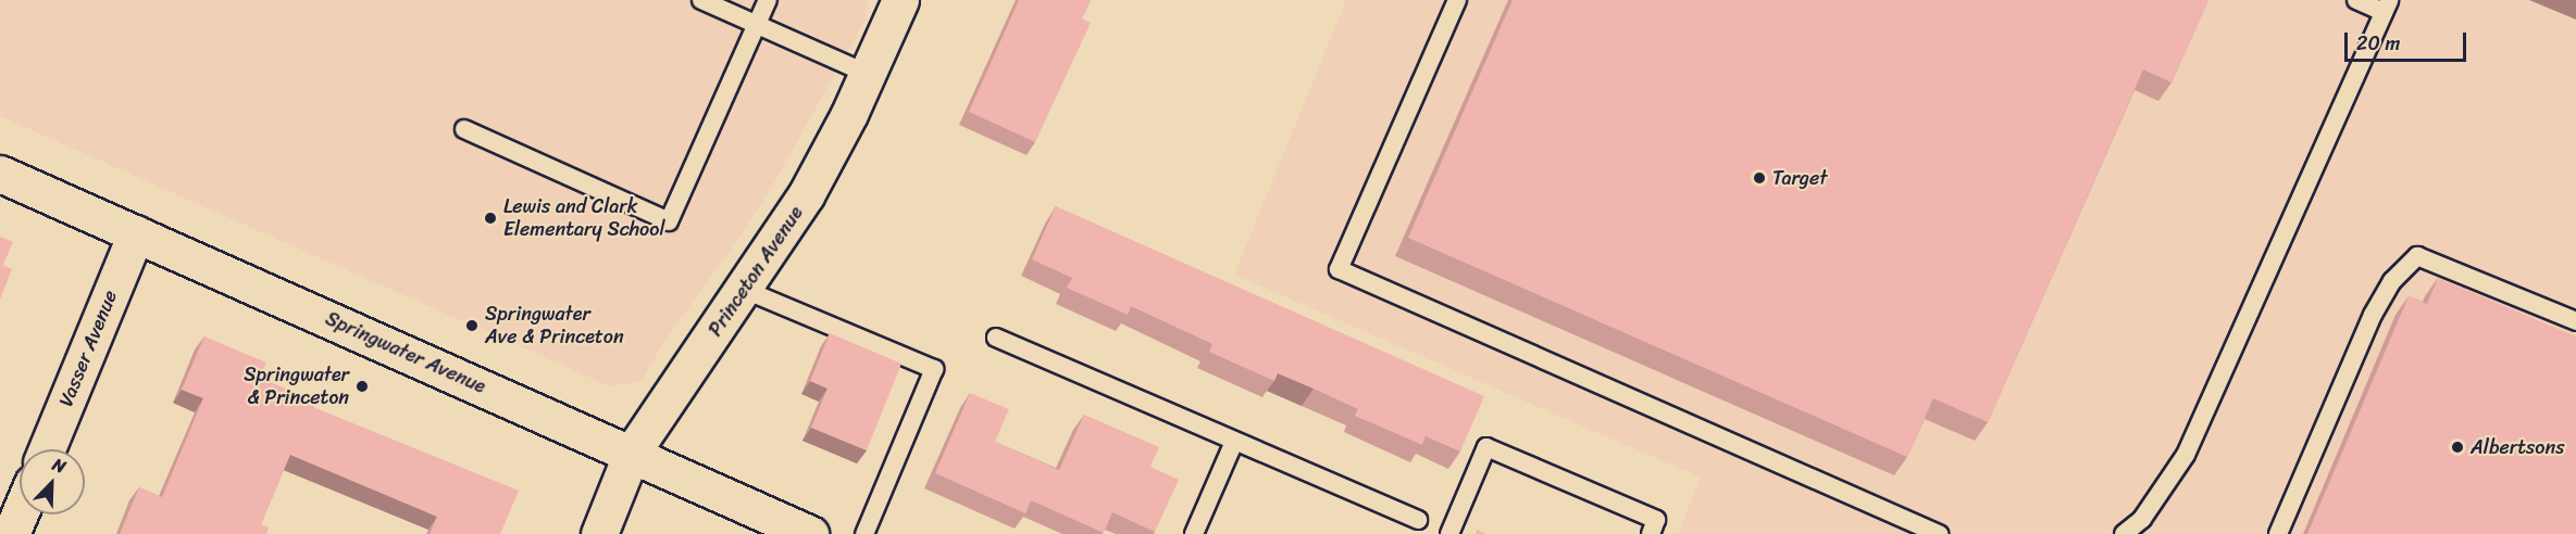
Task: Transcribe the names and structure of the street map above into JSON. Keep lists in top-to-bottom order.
{
  "streets": {
    "street": ["Princeton Avenue", "Vasser Avenue", "Springwater Avenue"]
  },
  "crossings": [
    ["Princeton Avenue", "Springwater Avenue"],
    ["Vasser Avenue", "Springwater Avenue"]
  ],
  "places": [
    "Target",
    "Lewis and Clark Elementary School",
    "Springwater Ave & Princeton",
    "Springwater & Princeton",
    "Albertsons"
  ],
  "scale_bar": "20 m",
  "north": "top right"
}
